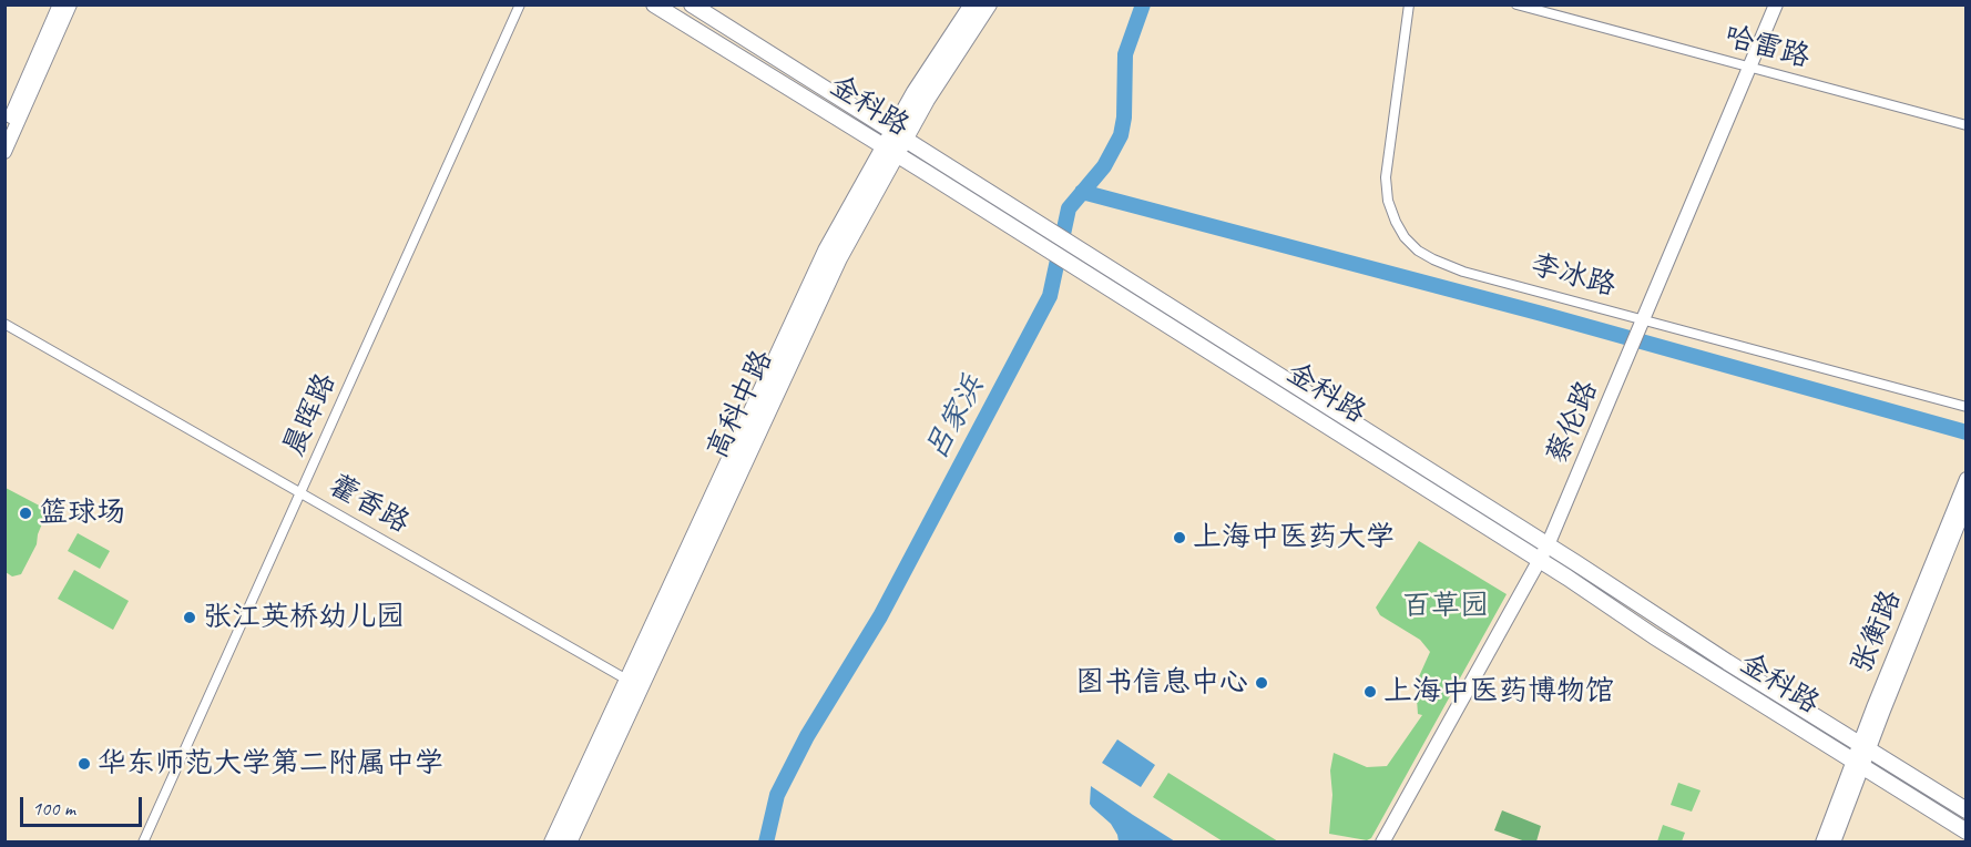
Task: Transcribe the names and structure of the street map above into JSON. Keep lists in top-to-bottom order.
{
  "streets": {
    "main road": ["金科路", "高科中路"],
    "street": [
      "哈雷路",
      "李冰路",
      "晨晖路",
      "蔡伦路",
      "藿香路",
      "张衡路"
    ]
  },
  "crossings": [
    ["哈雷路", "蔡伦路"],
    ["金科路", "高科中路"],
    ["金科路", "蔡伦路"],
    ["金科路", "张衡路"],
    ["李冰路", "蔡伦路"],
    ["高科中路", "藿香路"],
    ["晨晖路", "藿香路"]
  ],
  "water": ["吕家浜"],
  "parks": ["百草园"],
  "places": [
    "篮球场",
    "上海中医药大学",
    "张江英桥幼儿园",
    "图书信息中心",
    "上海中医药博物馆",
    "华东师范大学第二附属中学"
  ],
  "scale_bar": "100 m"
}
